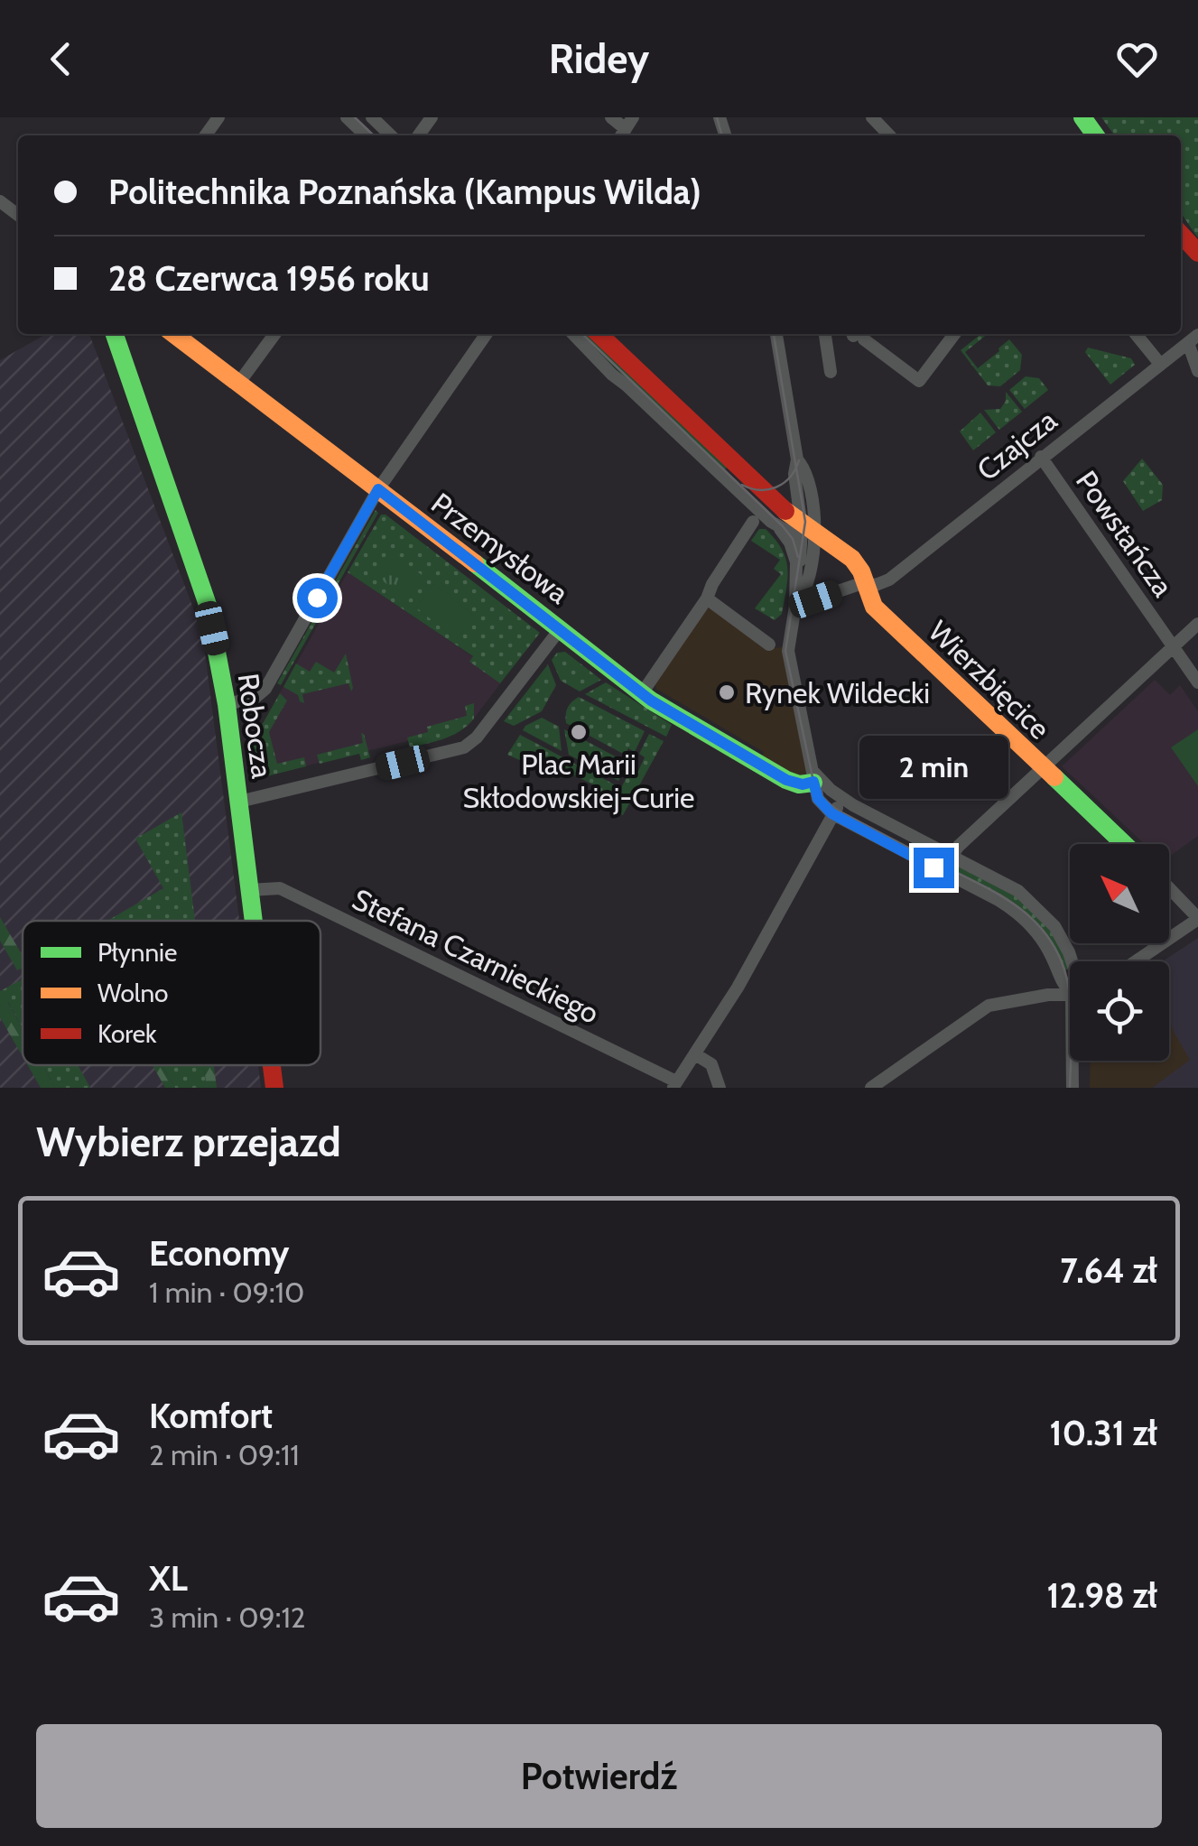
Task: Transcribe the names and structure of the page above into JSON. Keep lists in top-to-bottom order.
{
  "streets": {
    "street": [
      "Czajcza",
      "Powstańcza",
      "Przemysłowa",
      "Wierzbięcice",
      "Robocza",
      "Stefana Czarnieckiego"
    ]
  },
  "crossings": [
    ["Czajcza", "Powstańcza"],
    ["Czajcza", "Wierzbięcice"],
    ["Robocza", "Stefana Czarnieckiego"]
  ],
  "places": ["Rynek Wildecki", "Plac Marii Skłodowskiej-Curie"],
  "legend": ["Płynnie", "Wolno", "Korek"],
  "north": "top left",
  "page": {
    "header": "Ridey",
    "banner": ["Politechnika Poznańska (Kampus Wilda)", "28 Czerwca 1956 roku"],
    "bubble": "2 min",
    "heading": "Wybierz przejazd",
    "list": [
      {
        "name": "Economy",
        "note": "1 min · 09:10",
        "value": "7.64 zł"
      },
      {
        "name": "Komfort",
        "note": "2 min · 09:11",
        "value": "10.31 zł"
      },
      {
        "name": "XL",
        "note": "3 min · 09:12",
        "value": "12.98 zł"
      }
    ],
    "buttons": "Potwierdź"
  }
}
